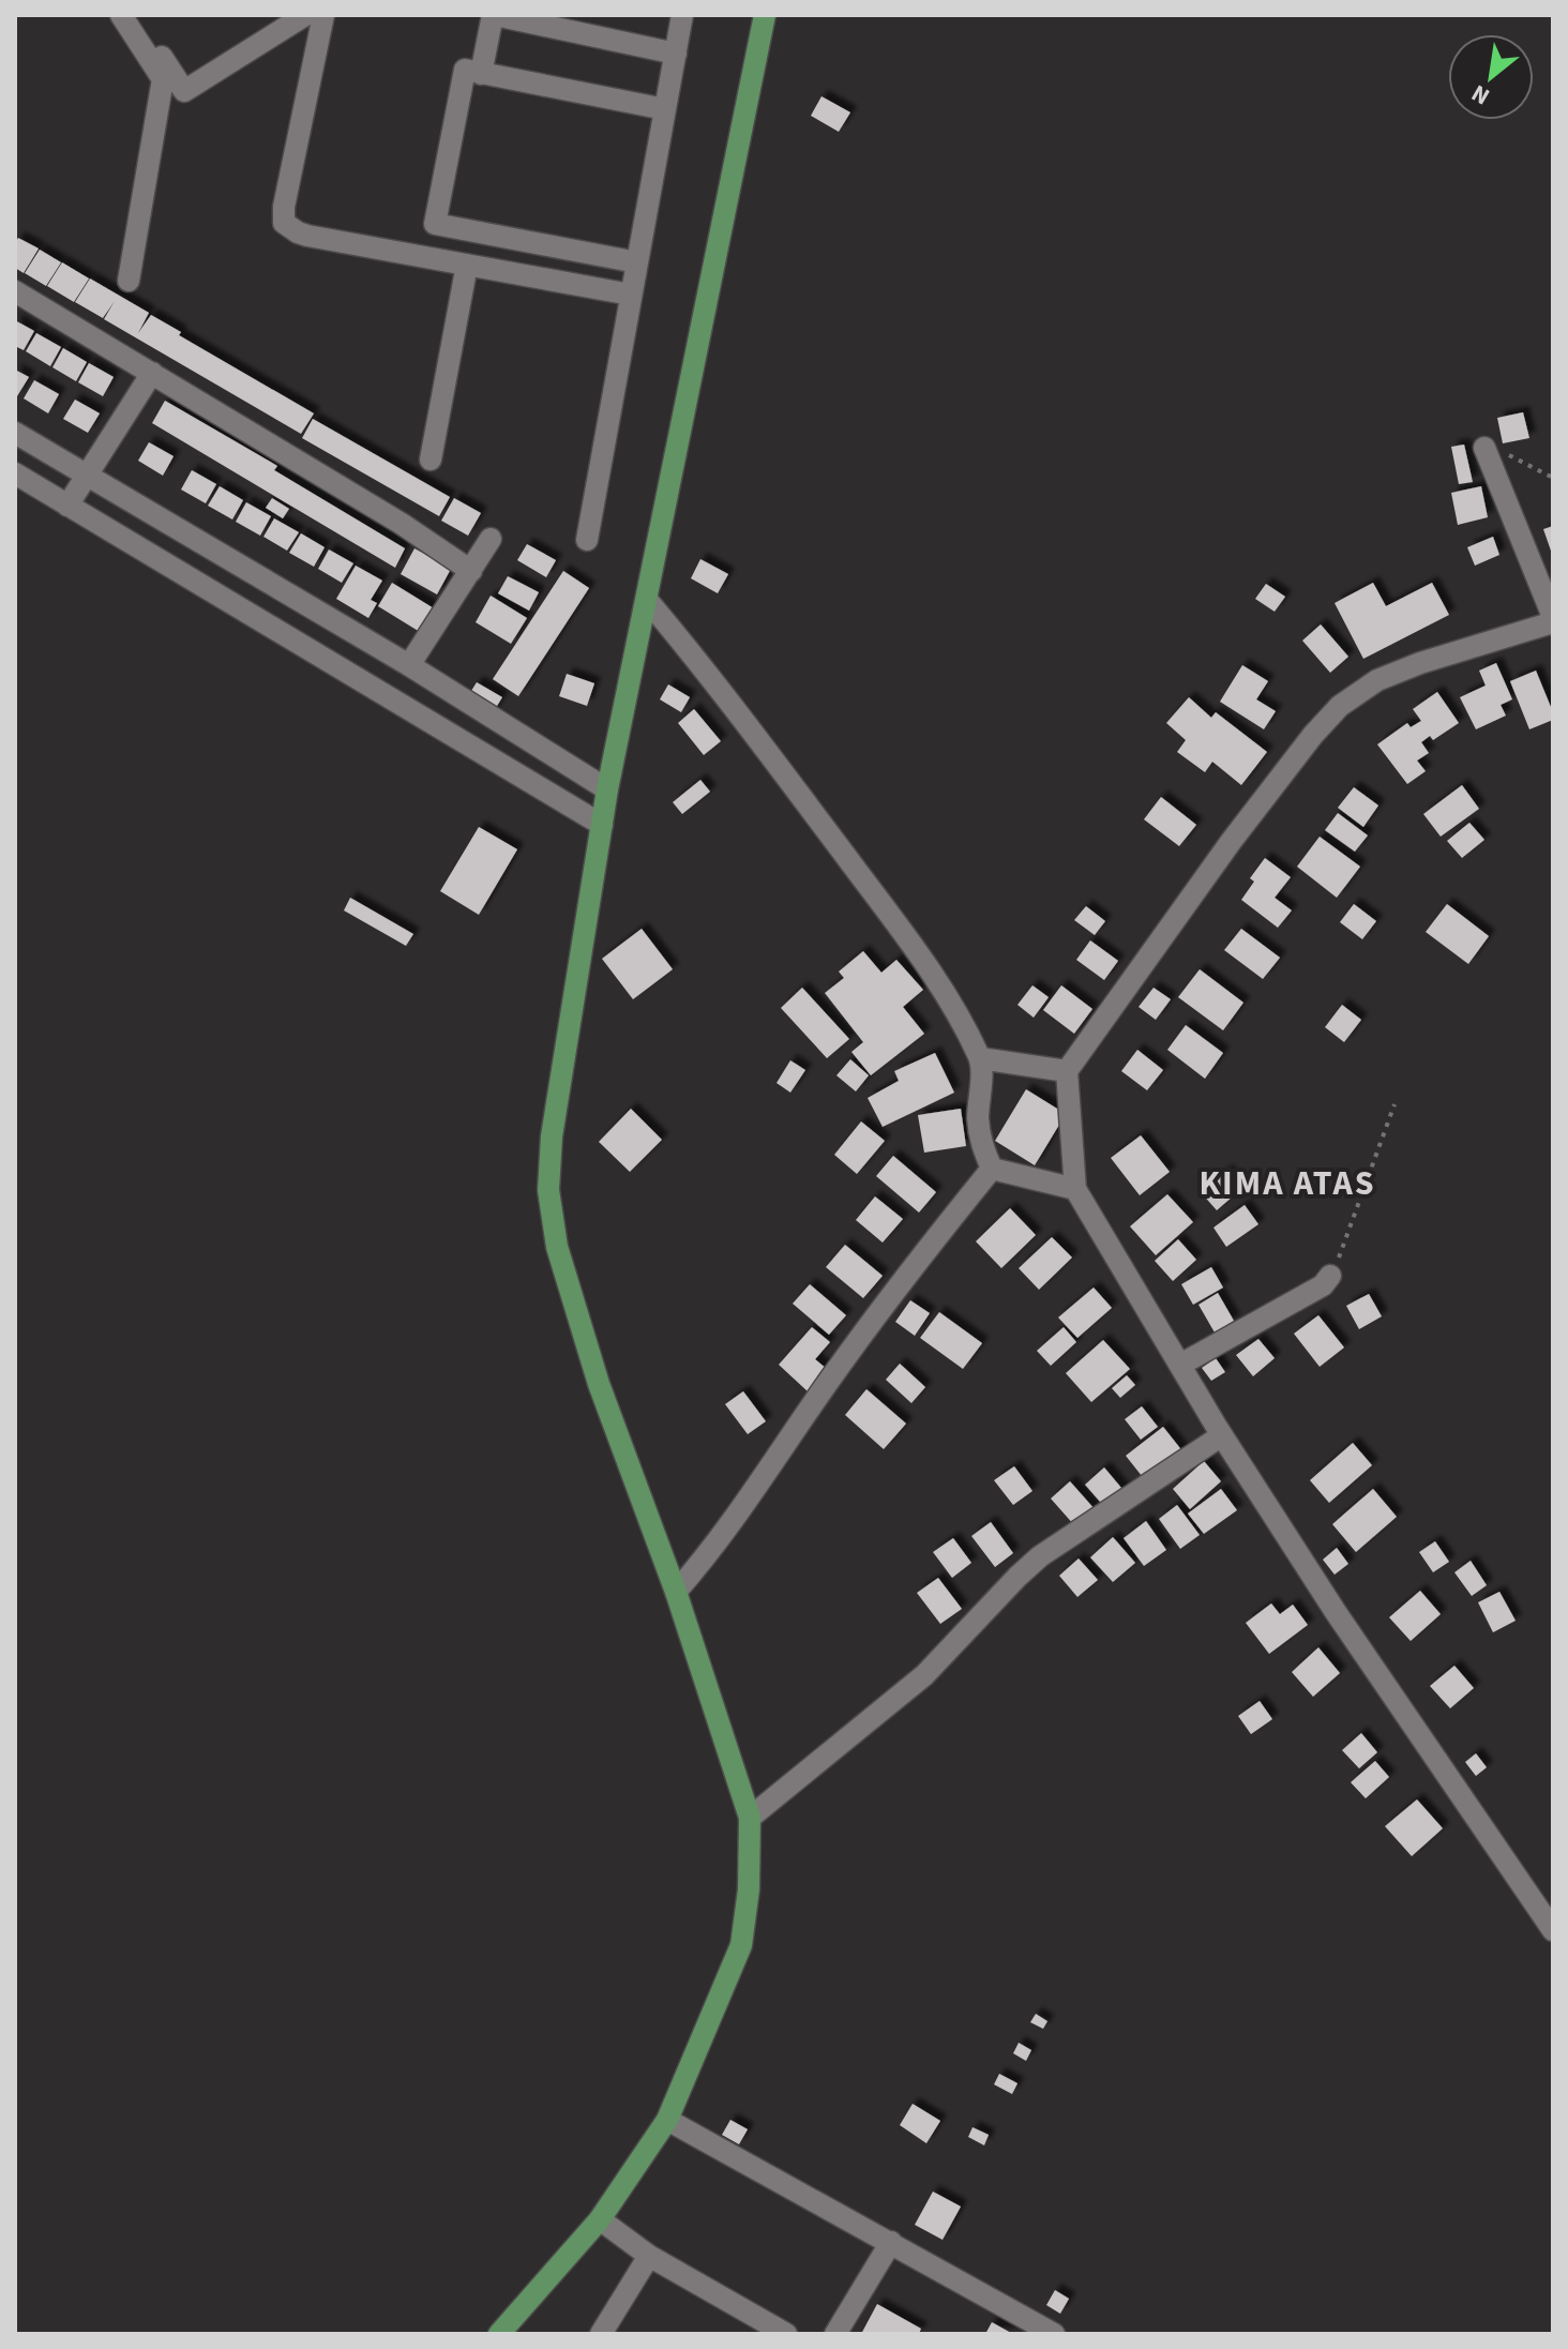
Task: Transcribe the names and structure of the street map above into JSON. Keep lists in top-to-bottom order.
{
  "districts": ["KIMA ATAS"],
  "north": "bottom left"
}
